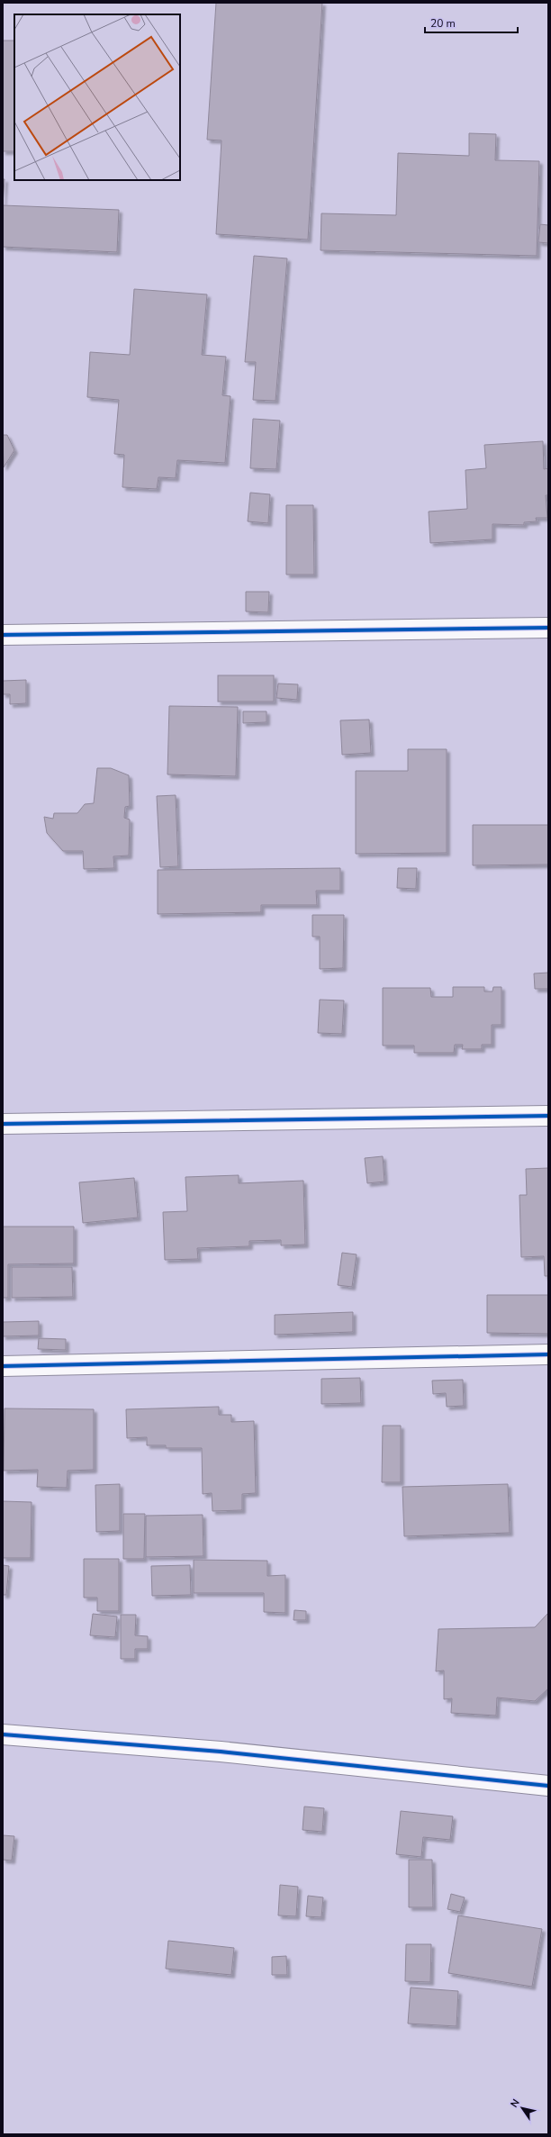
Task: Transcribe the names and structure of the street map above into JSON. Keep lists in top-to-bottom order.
{
  "scale_bar": "20 m",
  "north": "top left"
}
